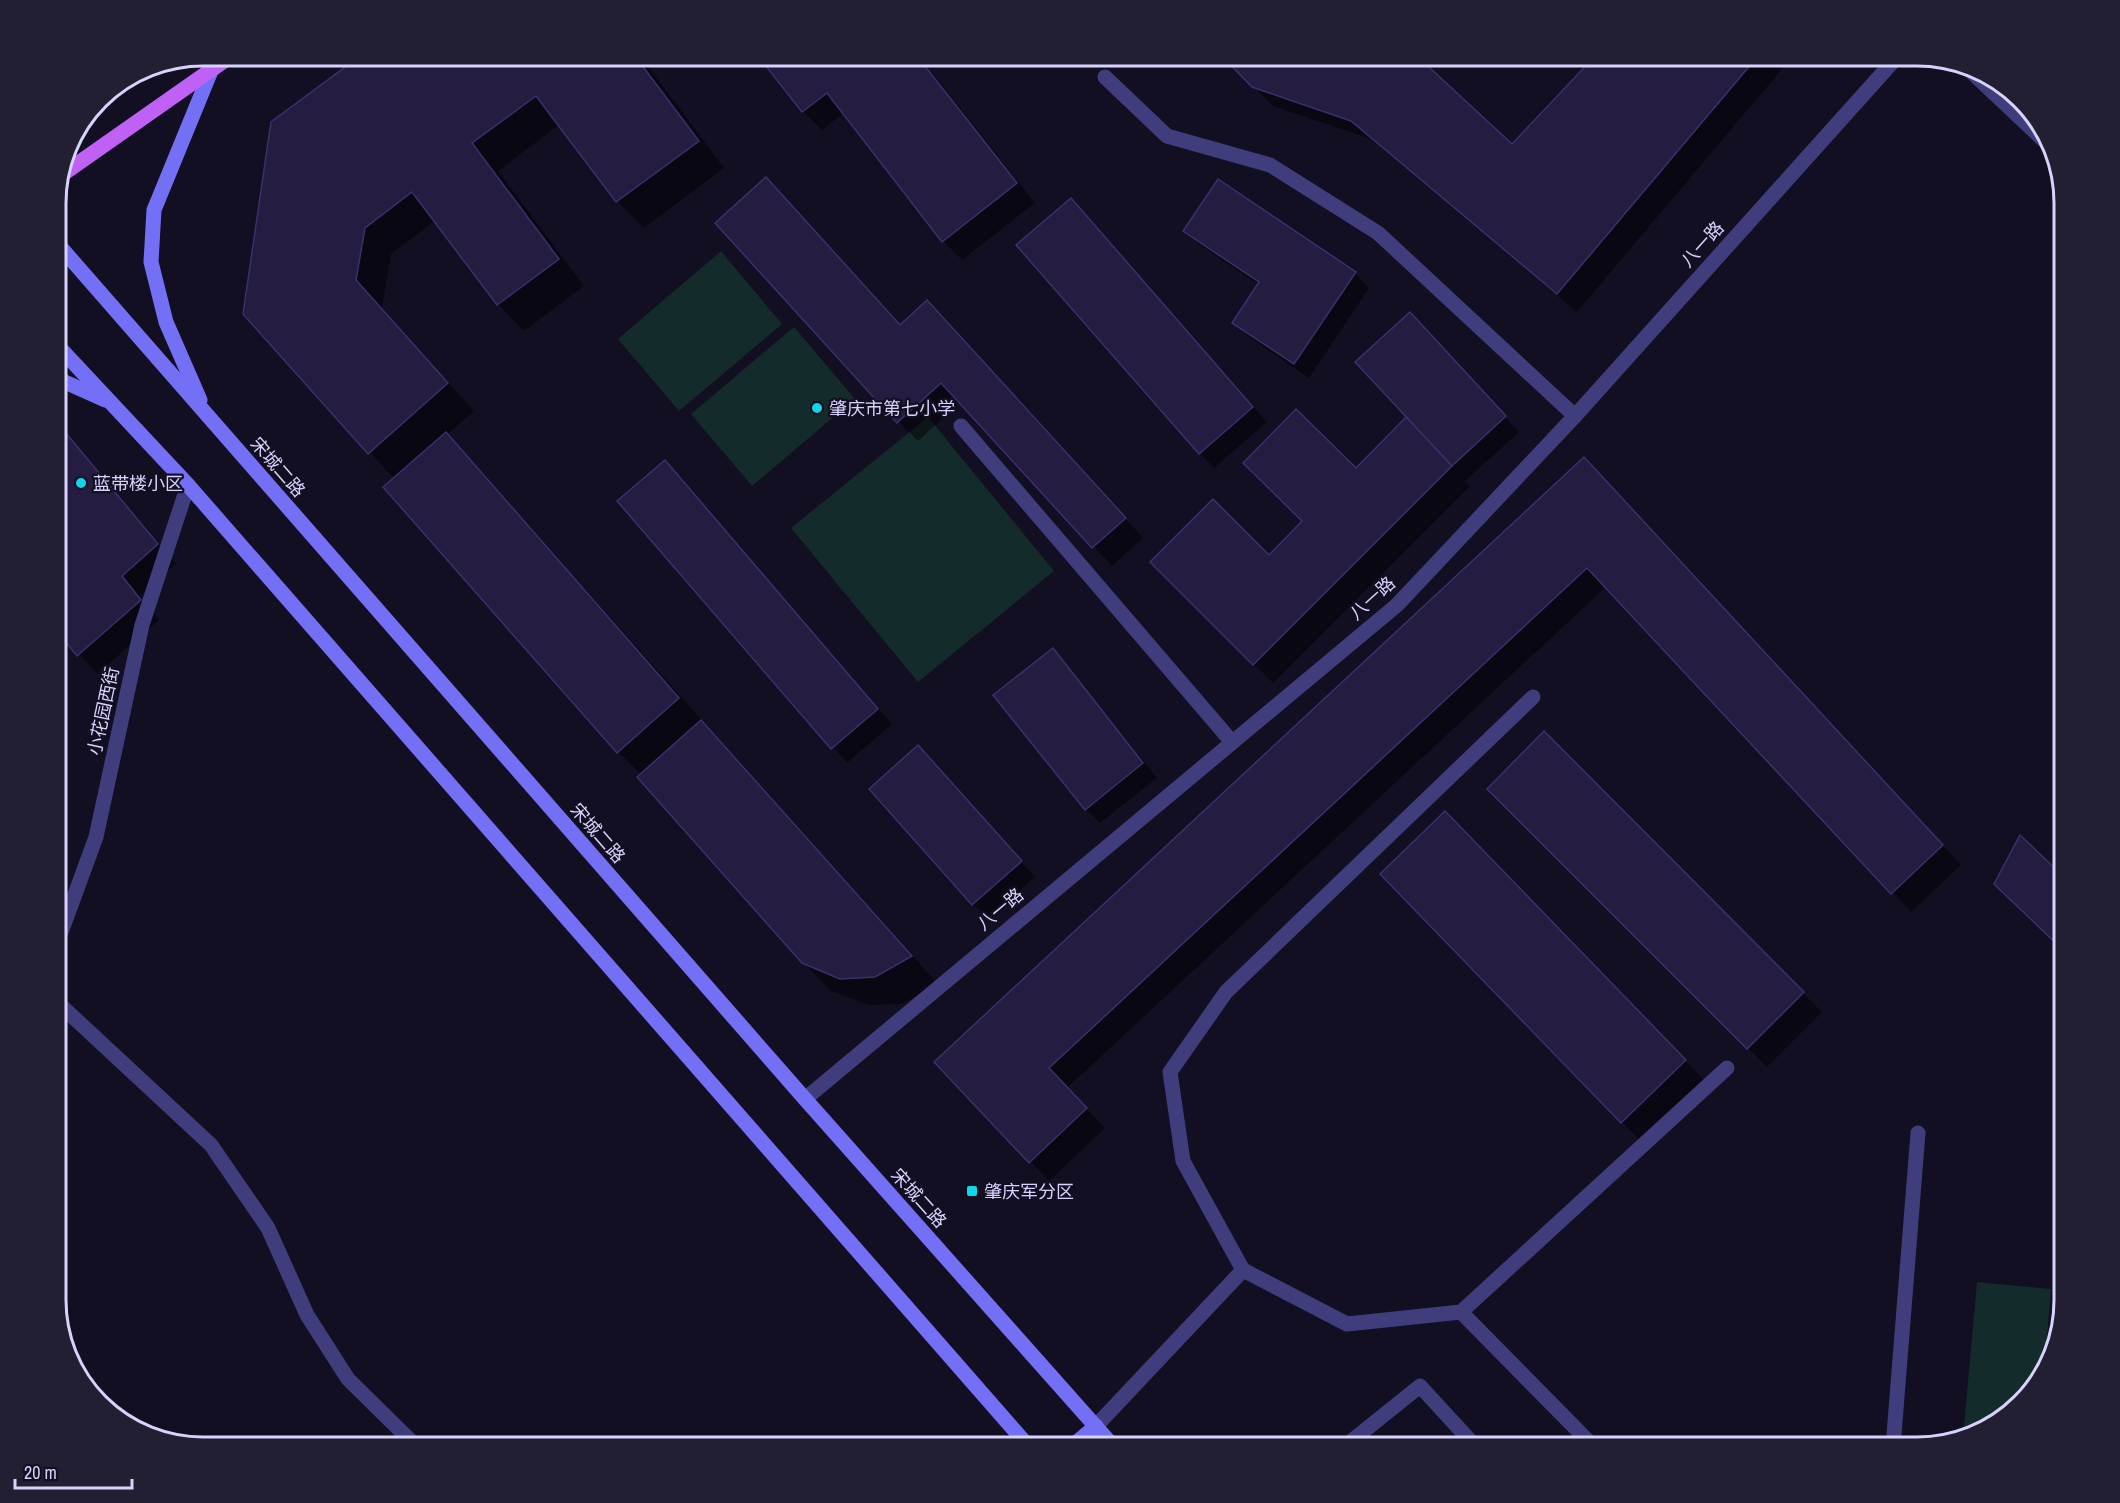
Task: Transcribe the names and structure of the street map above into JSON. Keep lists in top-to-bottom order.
{
  "streets": {
    "main road": ["宋城二路"],
    "street": ["八一路", "小花园西街"]
  },
  "crossings": [
    ["八一路", "宋城二路"]
  ],
  "places": {
    "other": ["肇庆市第七小学", "蓝带楼小区"],
    "transit": ["肇庆军分区"]
  },
  "scale_bar": "20 m"
}
